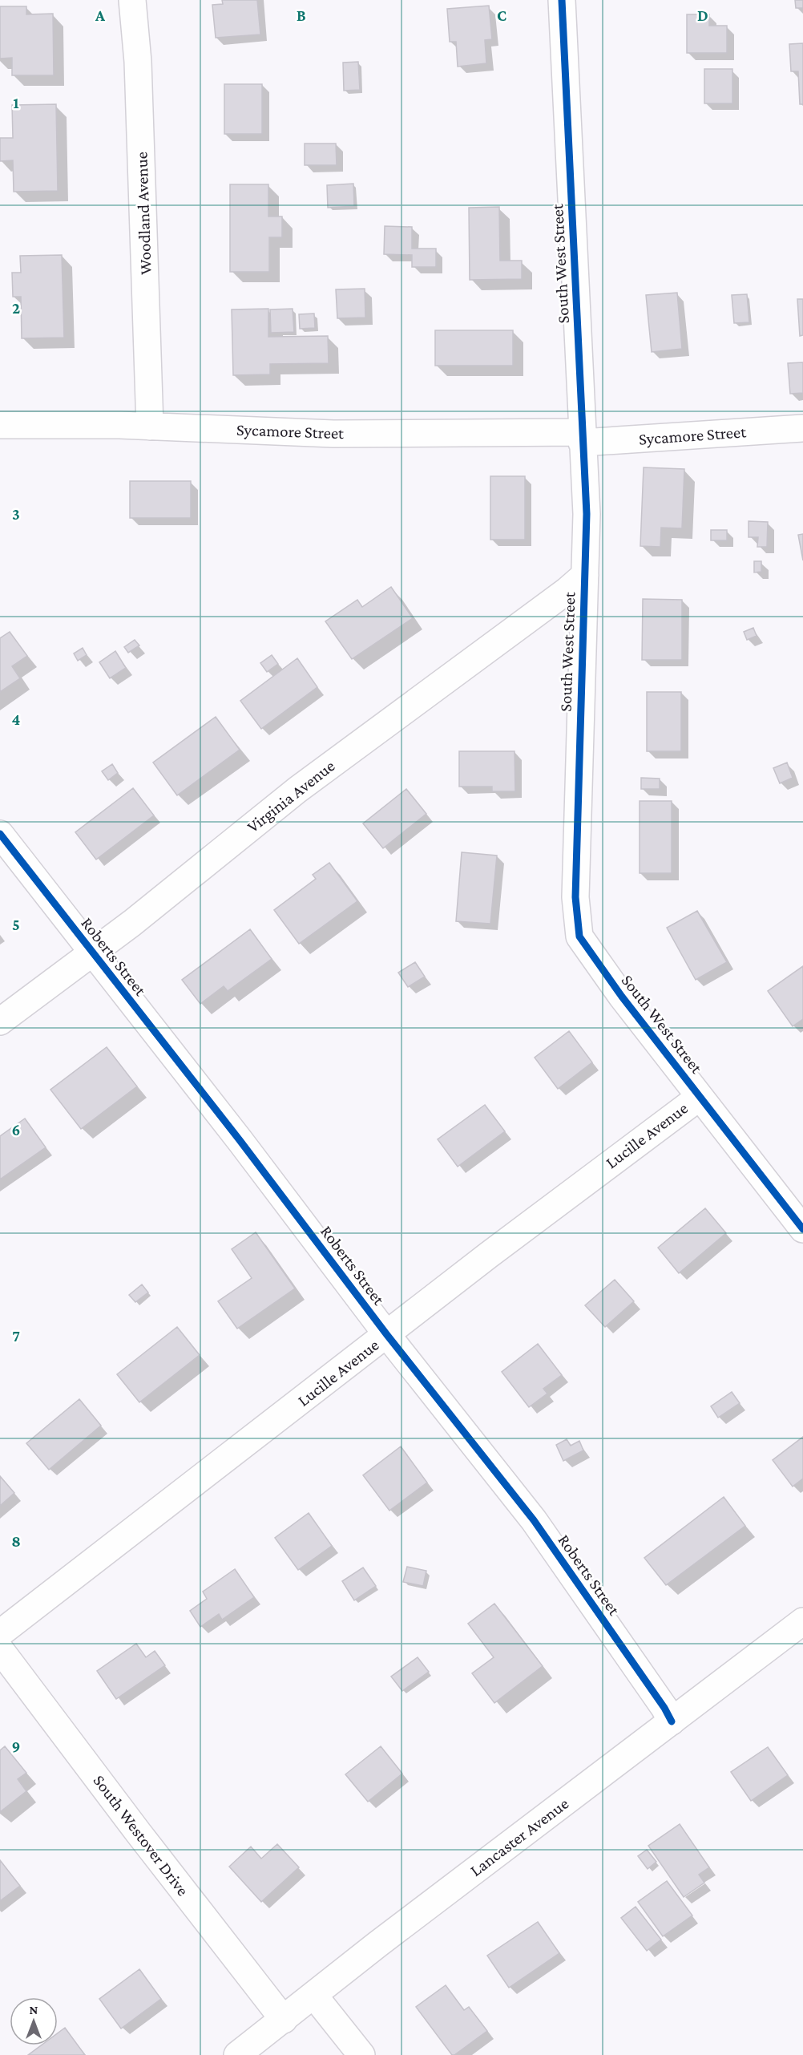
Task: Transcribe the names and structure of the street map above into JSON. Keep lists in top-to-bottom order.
{
  "streets": {
    "street": [
      "Woodland Avenue",
      "South West Street",
      "Sycamore Street",
      "Virginia Avenue",
      "Roberts Street",
      "Lucille Avenue",
      "South Westover Drive",
      "Lancaster Avenue"
    ]
  },
  "crossings": [
    ["Woodland Avenue", "Sycamore Street"],
    ["South West Street", "Sycamore Street"],
    ["South West Street", "Virginia Avenue"],
    ["South West Street", "Lucille Avenue"],
    ["Virginia Avenue", "Roberts Street"],
    ["Roberts Street", "Lucille Avenue"],
    ["Roberts Street", "Lancaster Avenue"],
    ["South Westover Drive", "Lancaster Avenue"]
  ],
  "north": "top",
  "grid": {
    "columns": [
      "A",
      "B",
      "C",
      "D"
    ],
    "rows": [
      "1",
      "2",
      "3",
      "4",
      "5",
      "6",
      "7",
      "8",
      "9"
    ]
  }
}
